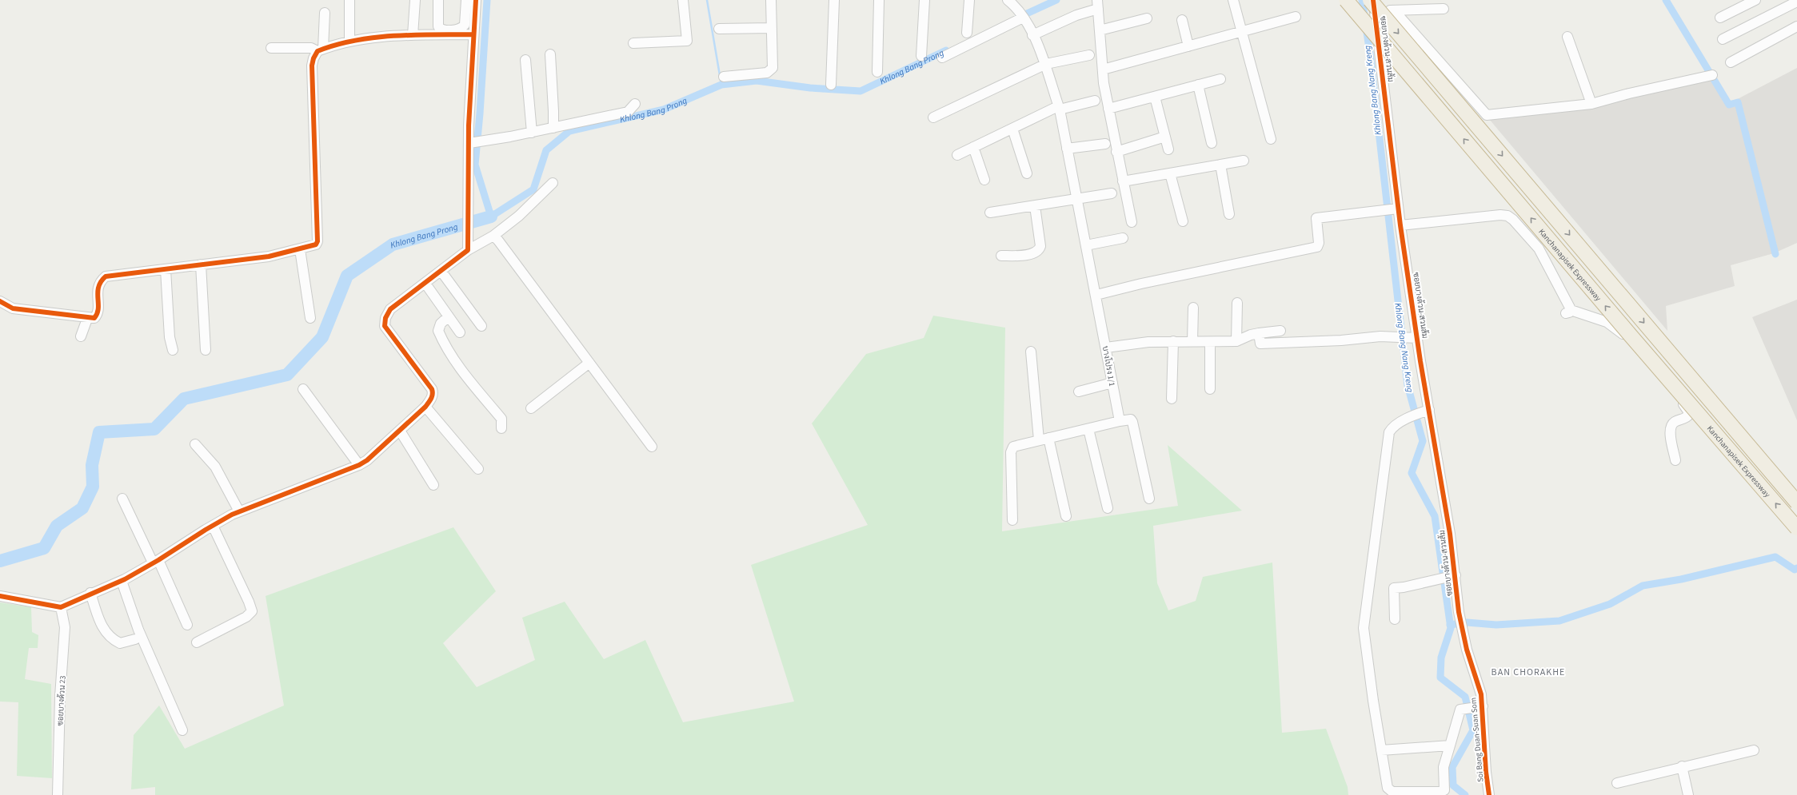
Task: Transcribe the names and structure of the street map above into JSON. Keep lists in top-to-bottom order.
{
  "streets": {
    "highway": ["Kanchanapisek Expressway"],
    "street": [
      "ซอยบางด้วน-สวนส้ม",
      "บางโปรง 1/1",
      "ซอยบางด้วน 23",
      "Soi Bang Duan-Suan Som"
    ]
  },
  "crossings": [
    ["ซอยบางด้วน-สวนส้ม", "Kanchanapisek Expressway"],
    ["ซอยบางด้วน-สวนส้ม", "Soi Bang Duan-Suan Som"]
  ],
  "districts": ["BAN CHORAKHE"],
  "water": ["Khlong Bang Prong", "Khlong Bang Nang Kreng"]
}
